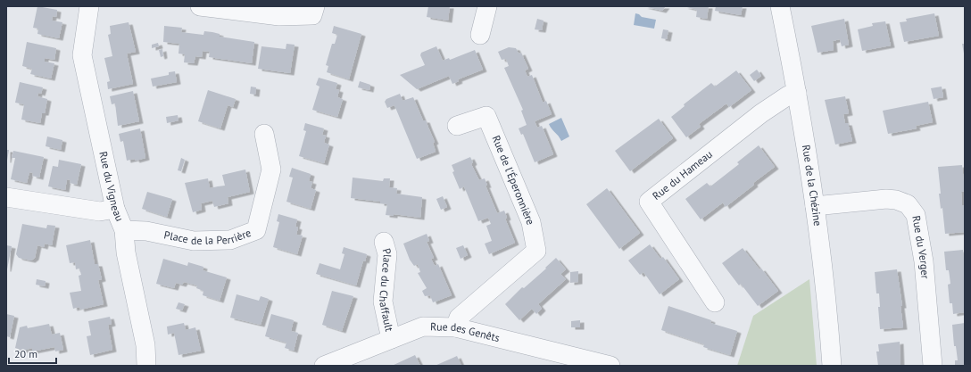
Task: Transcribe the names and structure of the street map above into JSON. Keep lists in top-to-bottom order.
{
  "streets": {
    "street": [
      "Rue du Hameau",
      "Rue de l'Éperonnière",
      "Rue du Vigneau",
      "Rue de la Chézine",
      "Place de la Perrière",
      "Rue du Verger",
      "Place du Chaffault",
      "Rue des Genêts"
    ]
  },
  "crossings": [
    ["Rue du Hameau", "Rue de la Chézine"],
    ["Rue de l'Éperonnière", "Rue des Genêts"],
    ["Rue du Vigneau", "Place de la Perrière"],
    ["Rue de la Chézine", "Rue du Verger"],
    ["Place du Chaffault", "Rue des Genêts"]
  ],
  "scale_bar": "20 m"
}
